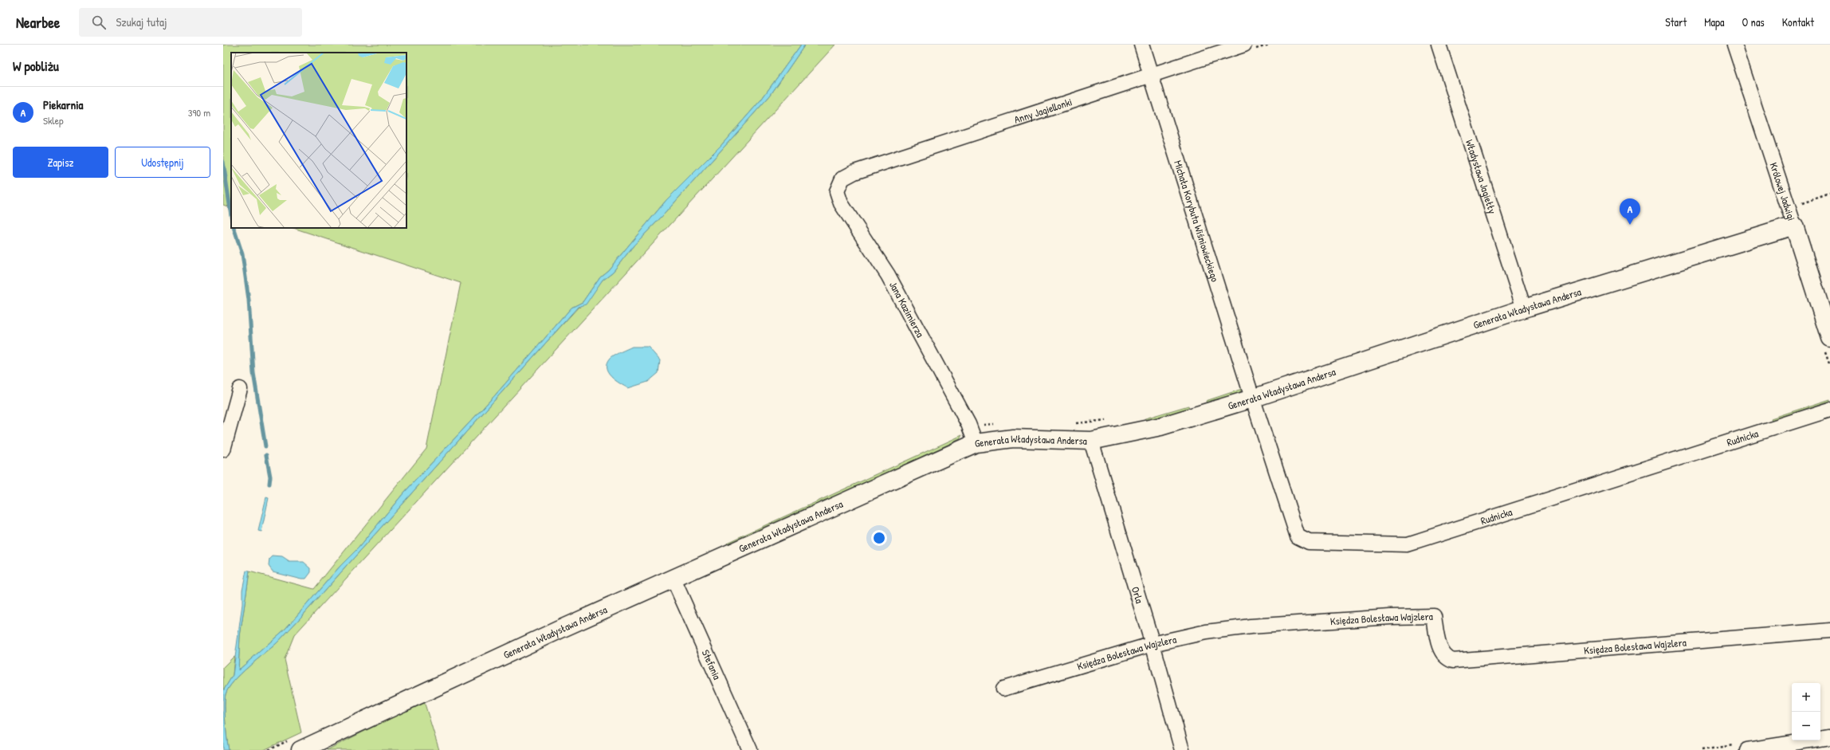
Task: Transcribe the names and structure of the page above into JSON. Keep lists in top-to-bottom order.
{
  "streets": {
    "street": [
      "Anny Jagiellonki",
      "Władysława Jagiełły",
      "Królowej Jadwigi",
      "Michała Korybuta Wiśniowieckiego",
      "Generała Władysława Andersa",
      "Jana Kazimierza",
      "Rudnicka",
      "Orla",
      "Księdza Bolesława Wajzlera",
      "Stefania"
    ]
  },
  "crossings": [
    ["Anny Jagiellonki", "Michała Korybuta Wiśniowieckiego"],
    ["Anny Jagiellonki", "Jana Kazimierza"],
    ["Władysława Jagiełły", "Generała Władysława Andersa"],
    ["Królowej Jadwigi", "Generała Władysława Andersa"],
    ["Michała Korybuta Wiśniowieckiego", "Generała Władysława Andersa"],
    ["Michała Korybuta Wiśniowieckiego", "Rudnicka"],
    ["Generała Władysława Andersa", "Jana Kazimierza"],
    ["Generała Władysława Andersa", "Rudnicka"],
    ["Generała Władysława Andersa", "Orla"],
    ["Generała Władysława Andersa", "Stefania"],
    ["Orla", "Księdza Bolesława Wajzlera"]
  ],
  "page": {
    "header": "Nearbee",
    "search": "Szukaj tutaj",
    "nav": [
      "Start",
      "Mapa",
      "O nas",
      "Kontakt"
    ],
    "heading": "W pobliżu",
    "list": [
      {
        "mark": "A",
        "name": "Piekarnia",
        "note": "Sklep",
        "value": "390 m"
      }
    ],
    "buttons": ["Zapisz", "Udostępnij"],
    "pins": "A",
    "map_buttons": ["+", "−"]
  }
}
